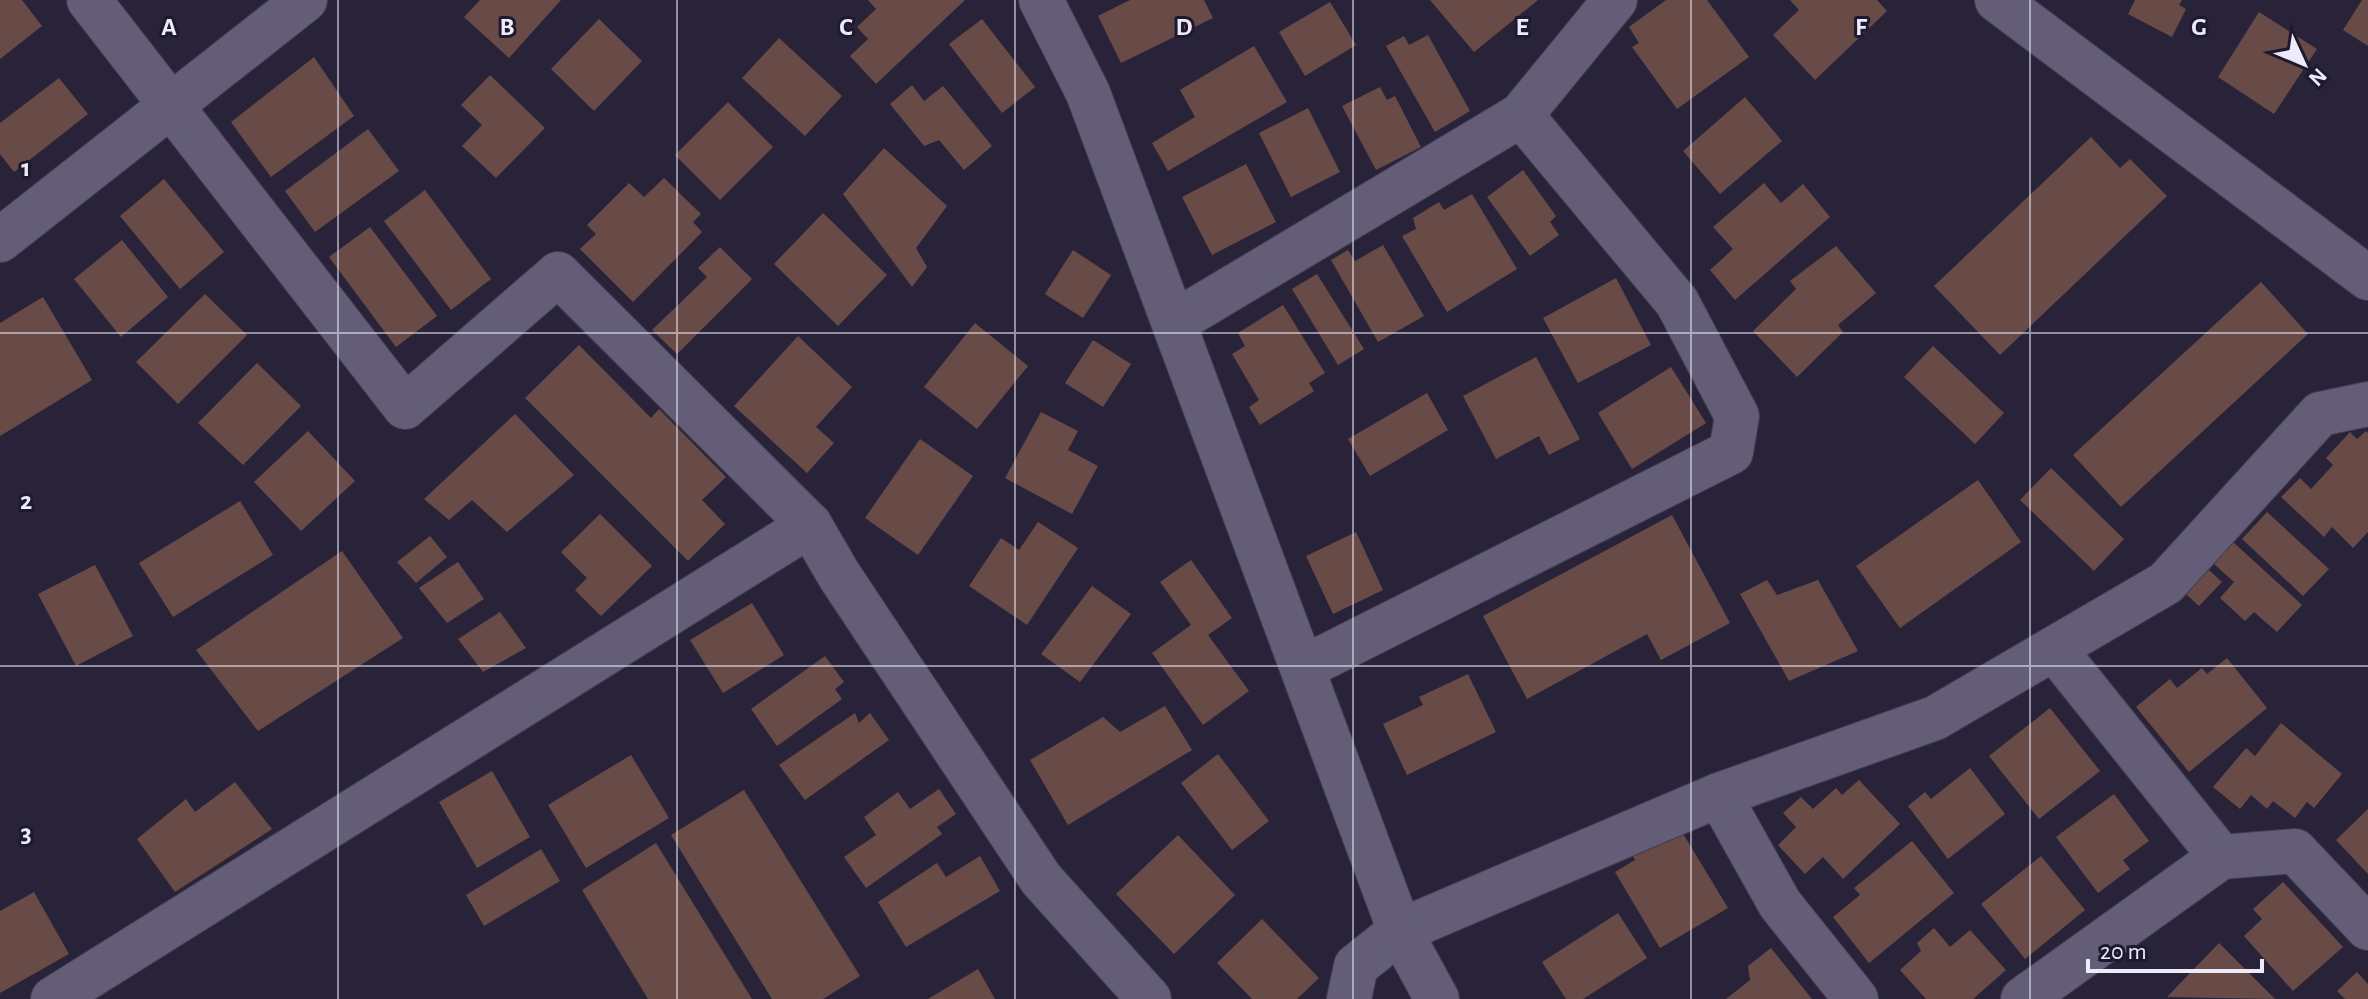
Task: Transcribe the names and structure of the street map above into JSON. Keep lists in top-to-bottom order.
{
  "scale_bar": "20 m",
  "north": "bottom right",
  "grid": {
    "columns": [
      "A",
      "B",
      "C",
      "D",
      "E",
      "F",
      "G"
    ],
    "rows": ["1", "2", "3"]
  }
}
